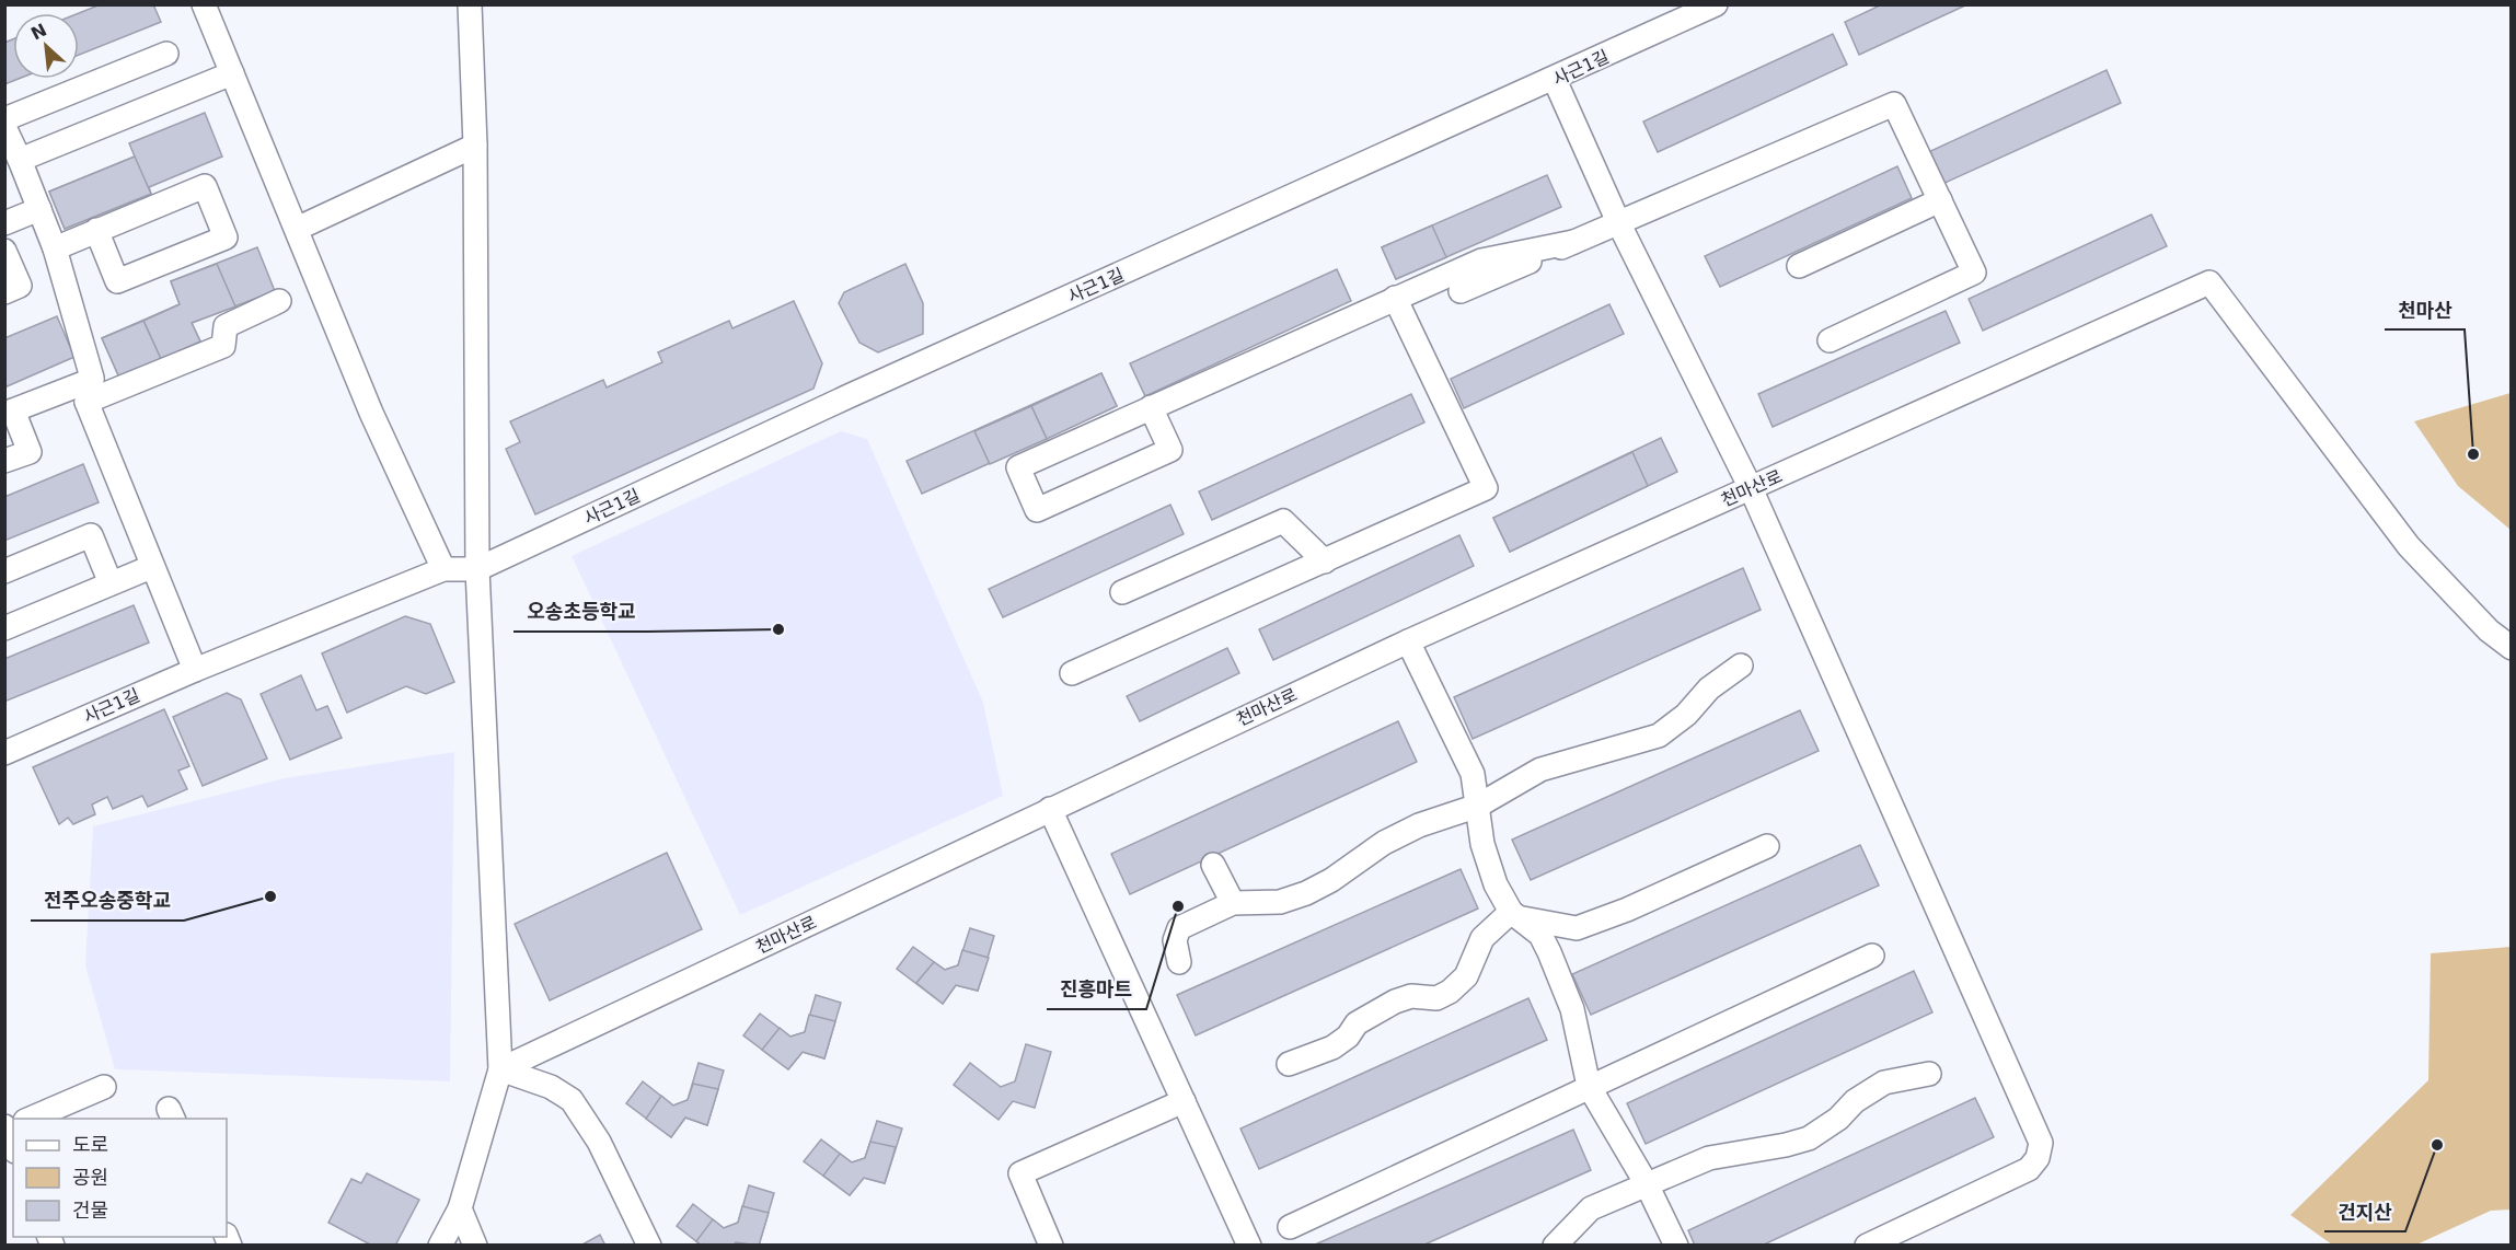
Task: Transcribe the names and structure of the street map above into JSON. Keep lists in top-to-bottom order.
{
  "streets": {
    "street": ["사근1길", "천마산로"]
  },
  "places": [
    "천마산",
    "오송초등학교",
    "전주오송중학교",
    "진흥마트",
    "건지산"
  ],
  "legend": ["도로", "공원", "건물"],
  "north": "top left"
}
